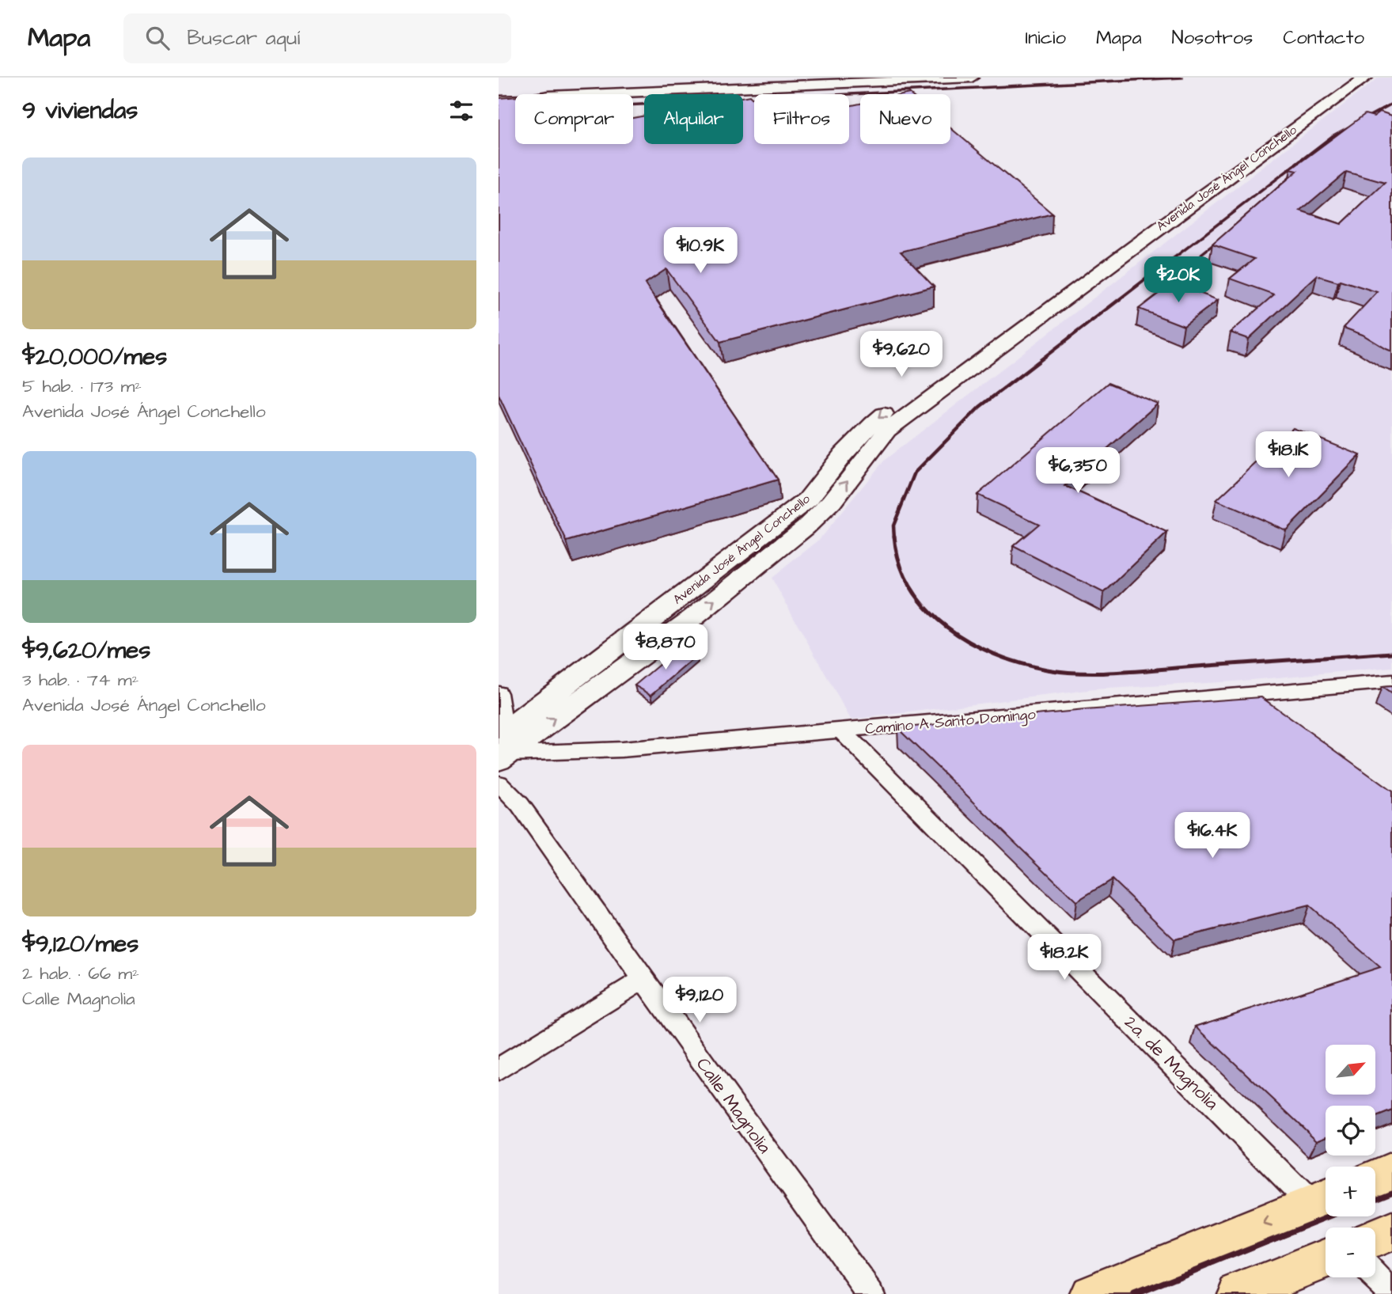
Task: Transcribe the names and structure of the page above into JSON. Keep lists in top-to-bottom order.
{
  "streets": {
    "main road": ["Avenida José Ángel Conchello"],
    "street": ["Camino A Santo Domingo", "2a. de Magnolia", "Calle Magnolia"]
  },
  "crossings": [
    ["Avenida José Ángel Conchello", "Camino A Santo Domingo"],
    ["Camino A Santo Domingo", "2a. de Magnolia"]
  ],
  "north": "top right",
  "page": {
    "header": "Mapa",
    "search": "Buscar aquí",
    "nav": [
      "Inicio",
      "Mapa",
      "Nosotros",
      "Contacto"
    ],
    "heading": "9 viviendas",
    "chip": [
      "Comprar",
      "Alquilar",
      "Filtros",
      "Nuevo"
    ],
    "list": [
      {
        "name": "$20,000/mes",
        "note": "5 hab. · 173 m² · Avenida José Ángel Conchello"
      },
      {
        "name": "$9,620/mes",
        "note": "3 hab. · 74 m² · Avenida José Ángel Conchello"
      },
      {
        "name": "$9,120/mes",
        "note": "2 hab. · 66 m² · Calle Magnolia"
      }
    ],
    "price": [
      "$10.9K",
      "$20K",
      "$9,620",
      "$18.1K",
      "$6,350",
      "$8,870",
      "$16.4K",
      "$18.2K",
      "$9,120"
    ],
    "map_buttons": ["+", "−"]
  }
}
